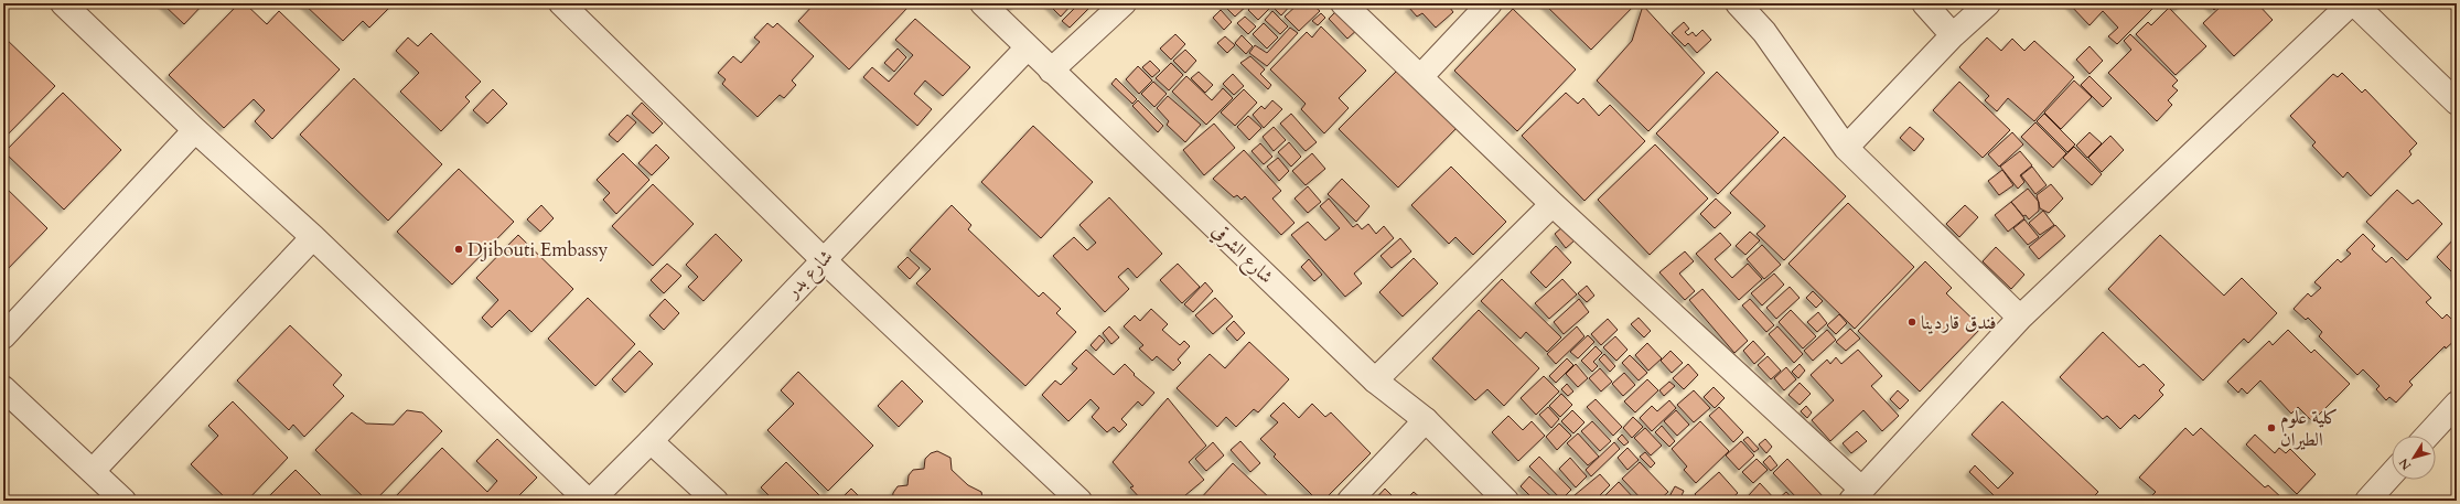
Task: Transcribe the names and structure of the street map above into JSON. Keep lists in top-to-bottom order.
{
  "streets": {
    "street": ["شارع الشرقي", "شارع بدر"]
  },
  "crossings": [
    ["شارع الشرقي", "شارع بدر"]
  ],
  "places": ["Djibouti Embassy", "فندق قاردينا", "كلية علوم الطيران"],
  "north": "bottom left"
}
